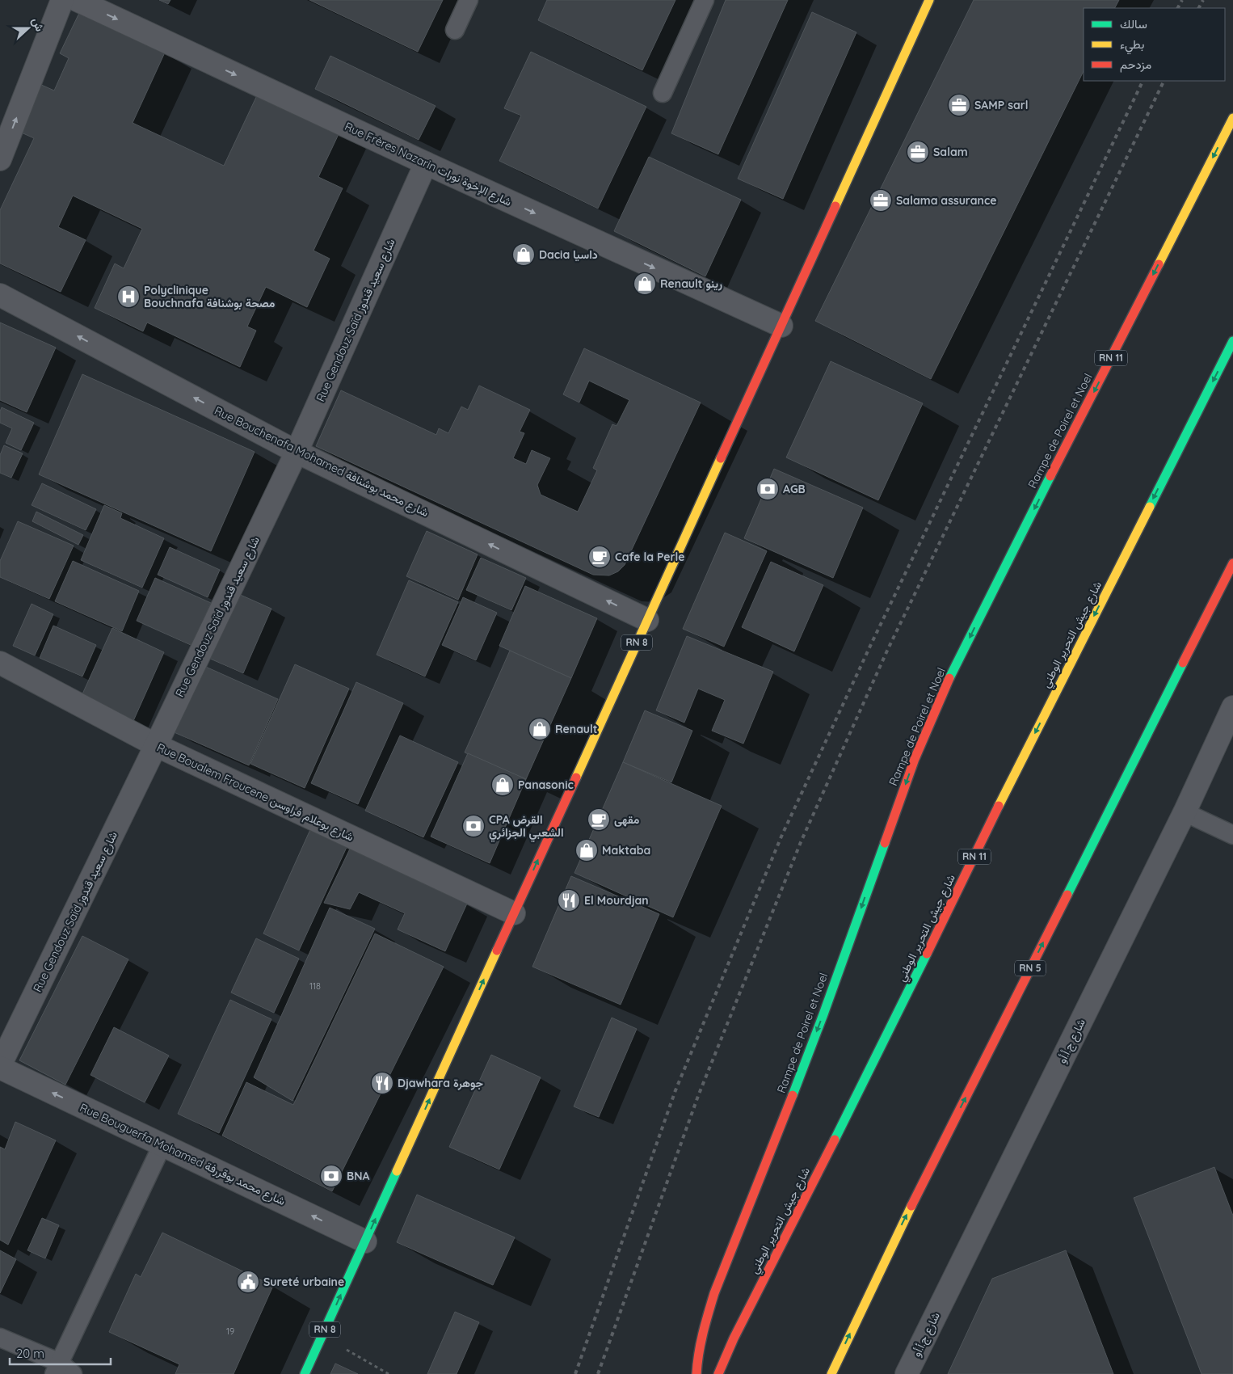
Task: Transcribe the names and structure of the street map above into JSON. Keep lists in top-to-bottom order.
{
  "streets": {
    "main road": [
      "RN 11",
      "Rampe de Poirel et Noel",
      "شارع جيش التحرير الوطني",
      "RN 8",
      "RN 5"
    ],
    "street": [
      "Rue Frères Nazarin شارع الإخوة نورات",
      "Rue Gendouz Saïd شارع سعيد قندوز",
      "Rue Bouchenafa Mohamed شارع محمد بوشنافة",
      "Rue Boualem Froucene شارع بوعلام فراوسن",
      "شارع ج.أ.أو",
      "Rue Bouguerfa Mohamed شارع محمد بوقررفة"
    ]
  },
  "crossings": [
    ["Rue Frères Nazarin شارع الإخوة نورات", "Rue Gendouz Saïd شارع سعيد قندوز"],
    ["Rue Frères Nazarin شارع الإخوة نورات", "RN 8"],
    ["Rue Gendouz Saïd شارع سعيد قندوز", "Rue Bouchenafa Mohamed شارع محمد بوشنافة"],
    ["Rue Gendouz Saïd شارع سعيد قندوز", "Rue Boualem Froucene شارع بوعلام فراوسن"],
    ["Rue Gendouz Saïd شارع سعيد قندوز", "Rue Bouguerfa Mohamed شارع محمد بوقررفة"],
    ["Rue Bouchenafa Mohamed شارع محمد بوشنافة", "RN 8"],
    ["RN 8", "Rue Boualem Froucene شارع بوعلام فراوسن"],
    ["RN 8", "Rue Bouguerfa Mohamed شارع محمد بوقررفة"]
  ],
  "one_way": [
    "Rue Frères Nazarin شارع الإخوة نورات",
    "Rampe de Poirel et Noel",
    "Rue Bouchenafa Mohamed شارع محمد بوشنافة",
    "شارع جيش التحرير الوطني",
    "Rue Bouguerfa Mohamed شارع محمد بوقررفة"
  ],
  "places": {
    "office": ["SAMP sarl", "Salam", "Salama assurance"],
    "shop": [
      "Dacia داسيا",
      "Renault رينو",
      "Renault",
      "Panasonic",
      "Maktaba"
    ],
    "hospital": ["Polyclinique Bouchnafa مصحة بوشنافة"],
    "bank": ["AGB", "CPA القرض الشعبي الجزائري", "BNA"],
    "cafe": ["Cafe la Perle", "مقهى"],
    "restaurant": ["El Mourdjan", "Djawhara جوهرة"],
    "public building": ["Sureté urbaine"]
  },
  "house_numbers": ["118", "19"],
  "legend": ["سالك", "بطيء", "مزدحم"],
  "scale_bar": "20 m",
  "north": "right"
}
